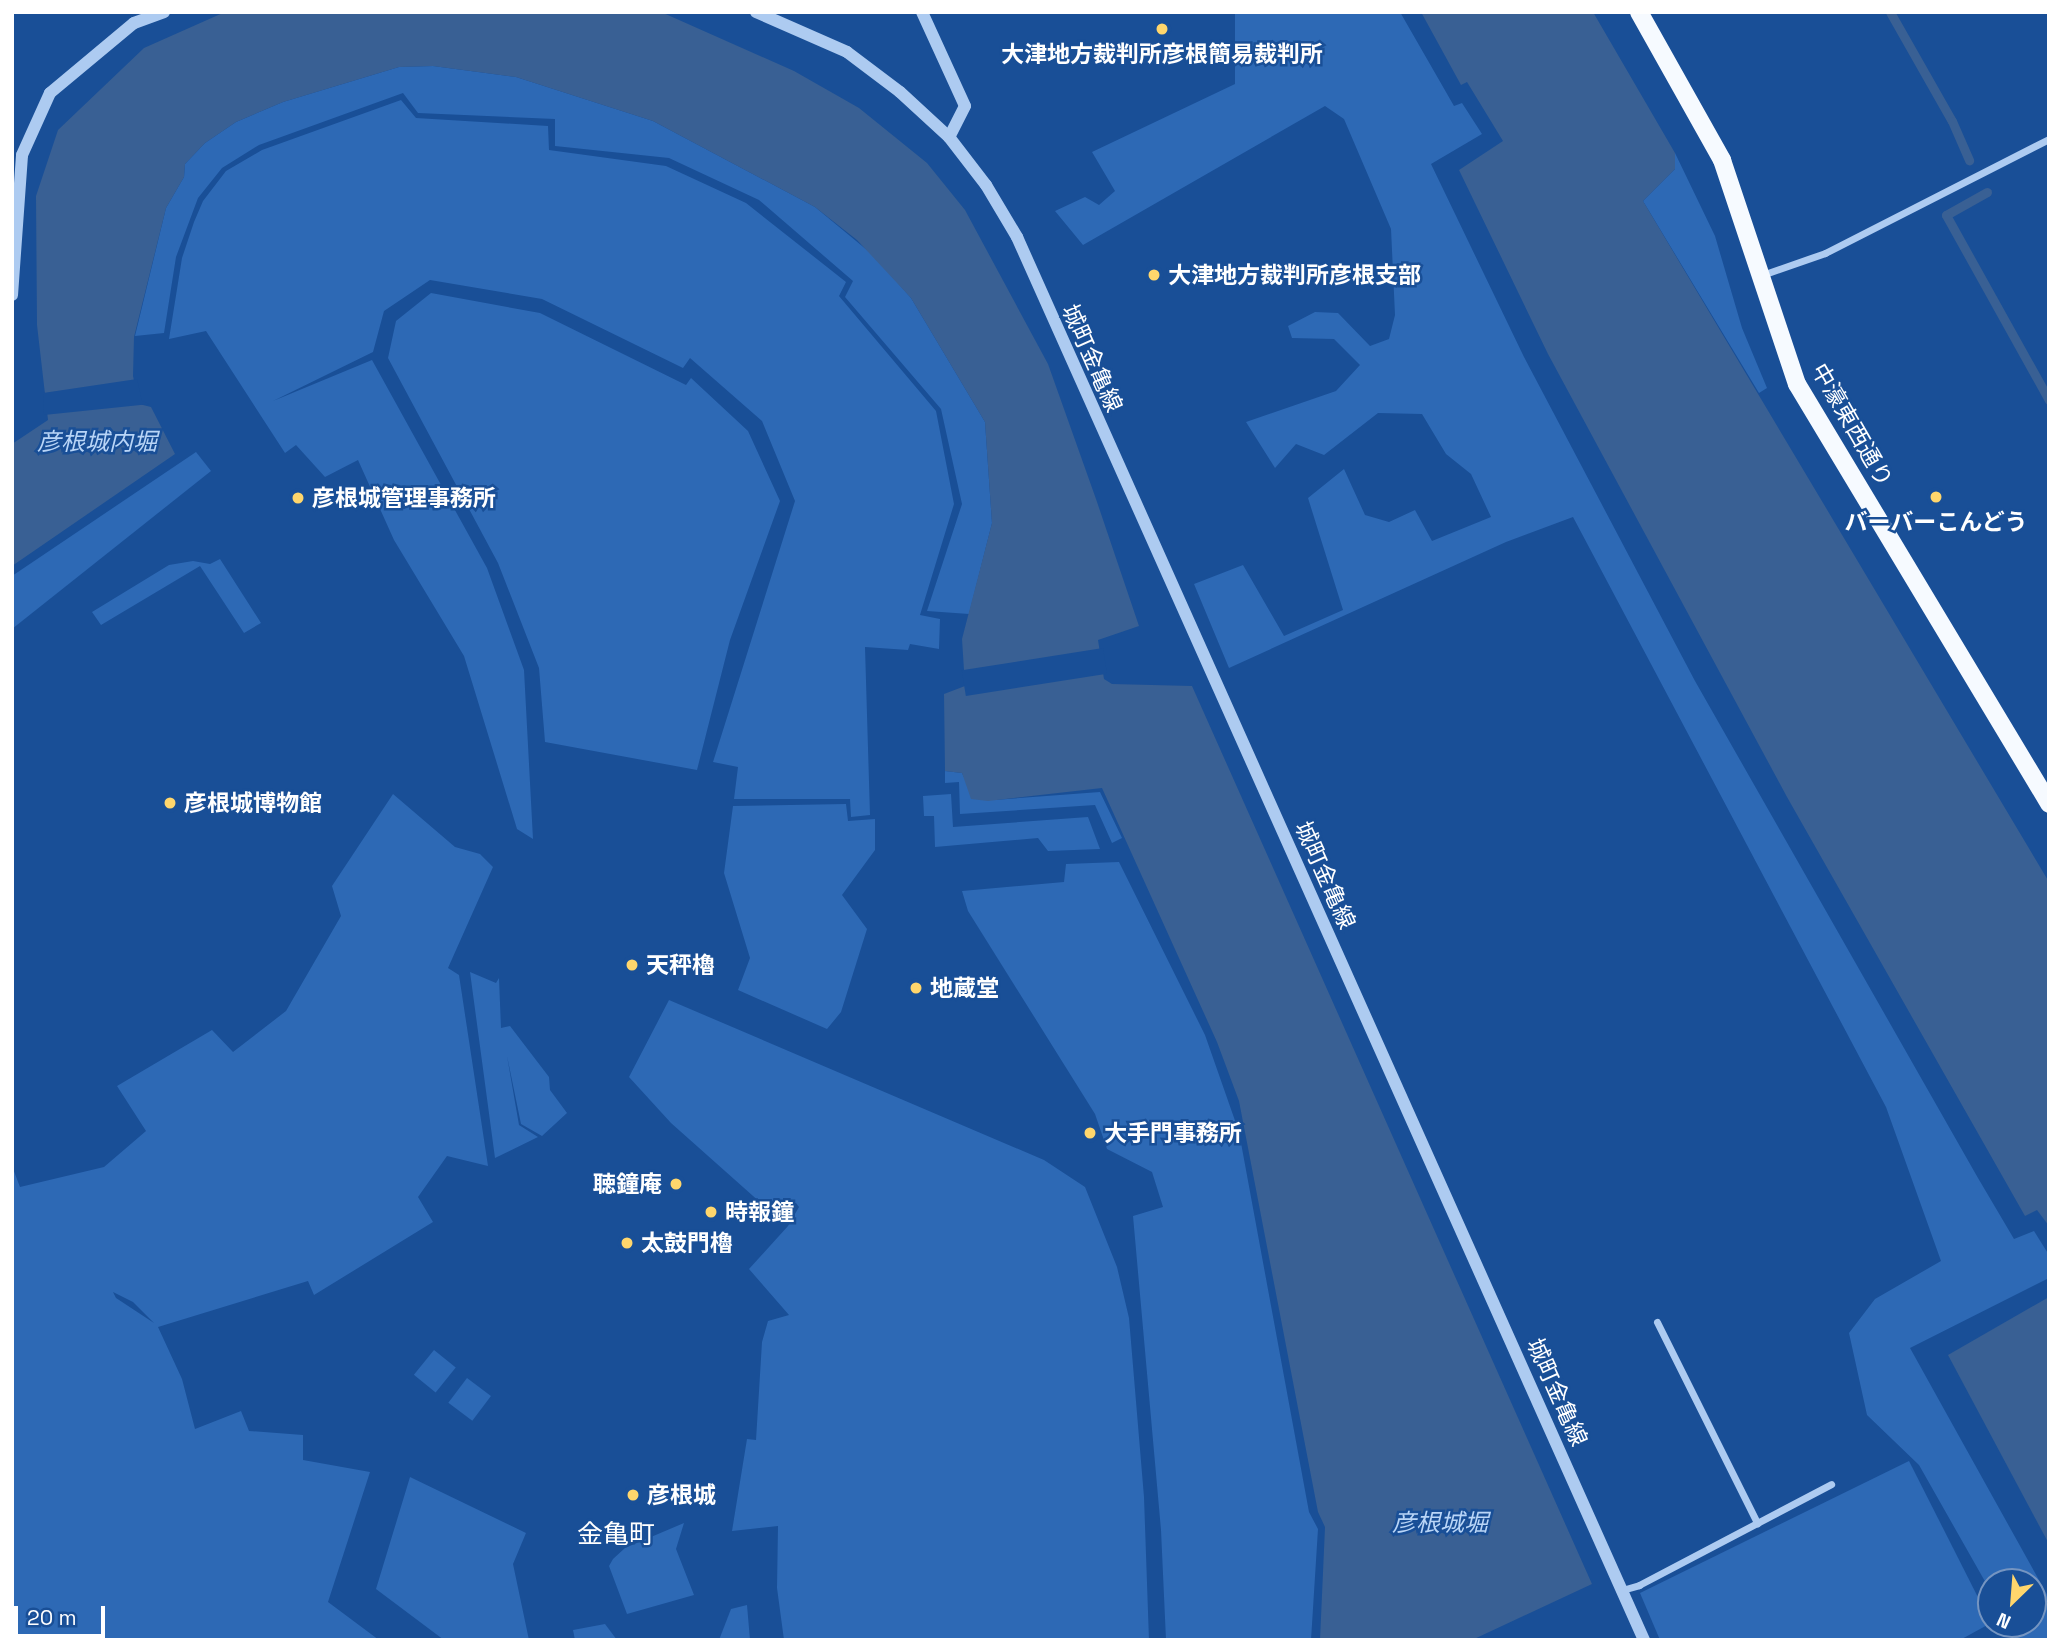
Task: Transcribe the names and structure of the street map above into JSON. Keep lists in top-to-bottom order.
{
  "streets": {
    "main road": ["中濠東西通り"],
    "street": ["城町金亀線"]
  },
  "districts": ["金亀町"],
  "water": ["彦根城内堀", "彦根城堀"],
  "places": [
    "大津地方裁判所彦根簡易裁判所",
    "大津地方裁判所彦根支部",
    "バーバーこんどう",
    "彦根城管理事務所",
    "彦根城博物館",
    "天秤櫓",
    "地蔵堂",
    "大手門事務所",
    "聴鐘庵",
    "時報鐘",
    "太鼓門櫓",
    "彦根城"
  ],
  "scale_bar": "20 m",
  "north": "bottom left"
}
